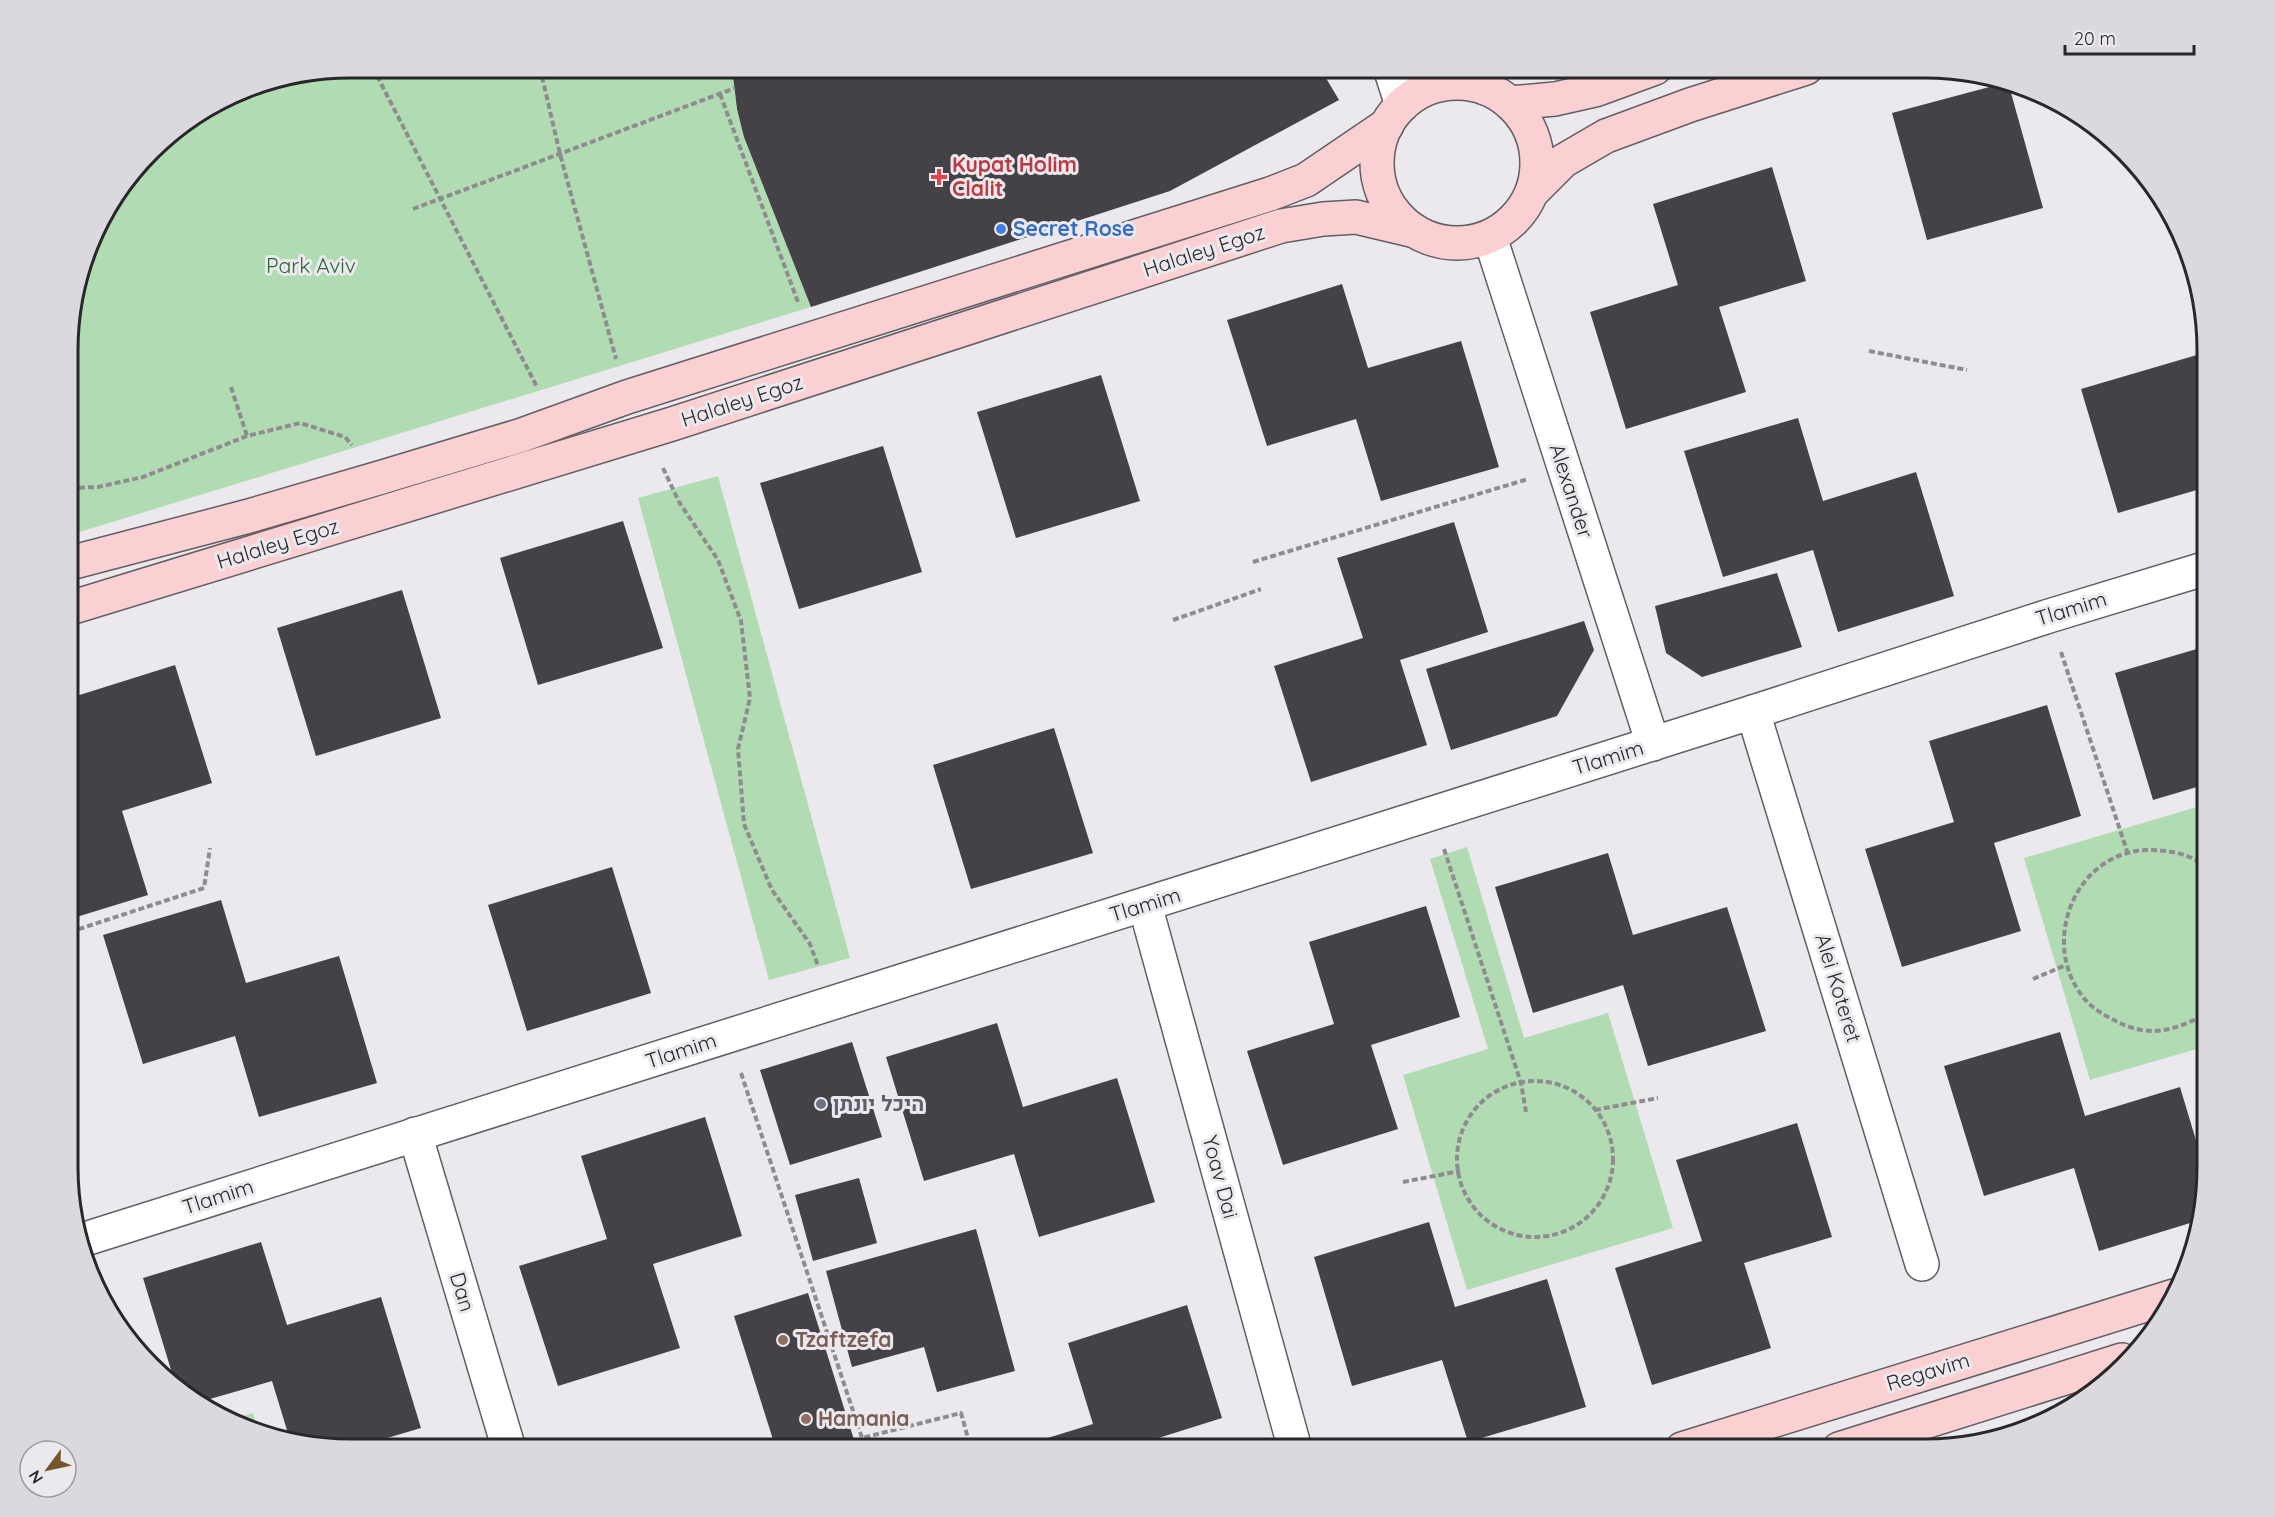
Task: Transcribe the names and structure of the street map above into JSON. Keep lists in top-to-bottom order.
{
  "streets": {
    "street": [
      "Halaley Egoz",
      "Alexander",
      "Tlamim",
      "Alei Koteret",
      "Yoav Dai",
      "Dan",
      "Regavim"
    ]
  },
  "crossings": [
    ["Halaley Egoz", "Alexander"],
    ["Alexander", "Tlamim"],
    ["Tlamim", "Alei Koteret"],
    ["Tlamim", "Yoav Dai"],
    ["Tlamim", "Dan"]
  ],
  "parks": ["Park Aviv"],
  "places": {
    "health": ["Kupat Holim Clalit"],
    "other": [
      "Secret Rose",
      "היכל יונתן",
      "Tzaftzefa",
      "Hamania"
    ]
  },
  "scale_bar": "20 m",
  "north": "bottom left"
}
